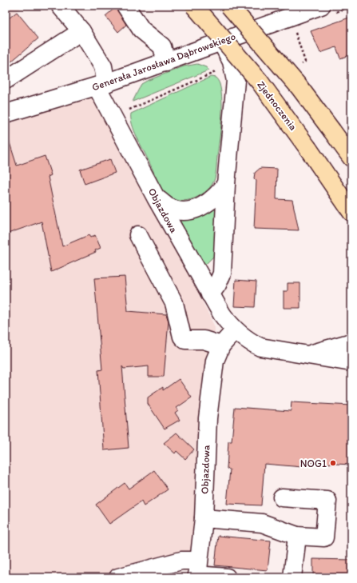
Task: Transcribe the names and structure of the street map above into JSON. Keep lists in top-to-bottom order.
{
  "streets": {
    "main road": ["Zjednoczenia"],
    "street": ["Generała Jarosława Dąbrowskiego", "Objazdowa"]
  },
  "crossings": [
    ["Generała Jarosława Dąbrowskiego", "Objazdowa"]
  ],
  "places": ["NOG1"]
}
